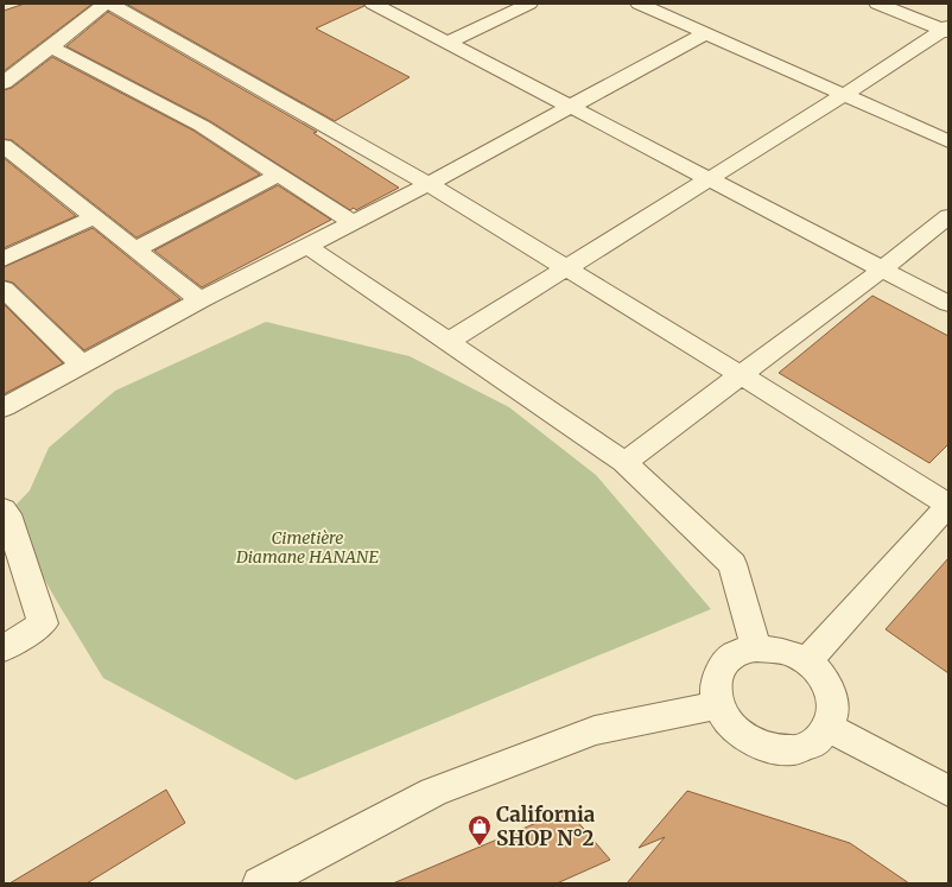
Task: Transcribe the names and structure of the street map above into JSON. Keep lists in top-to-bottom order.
{
  "parks": ["Cimetière Diamane HANANE"],
  "places": {
    "shop": ["California SHOP N°2"]
  }
}
